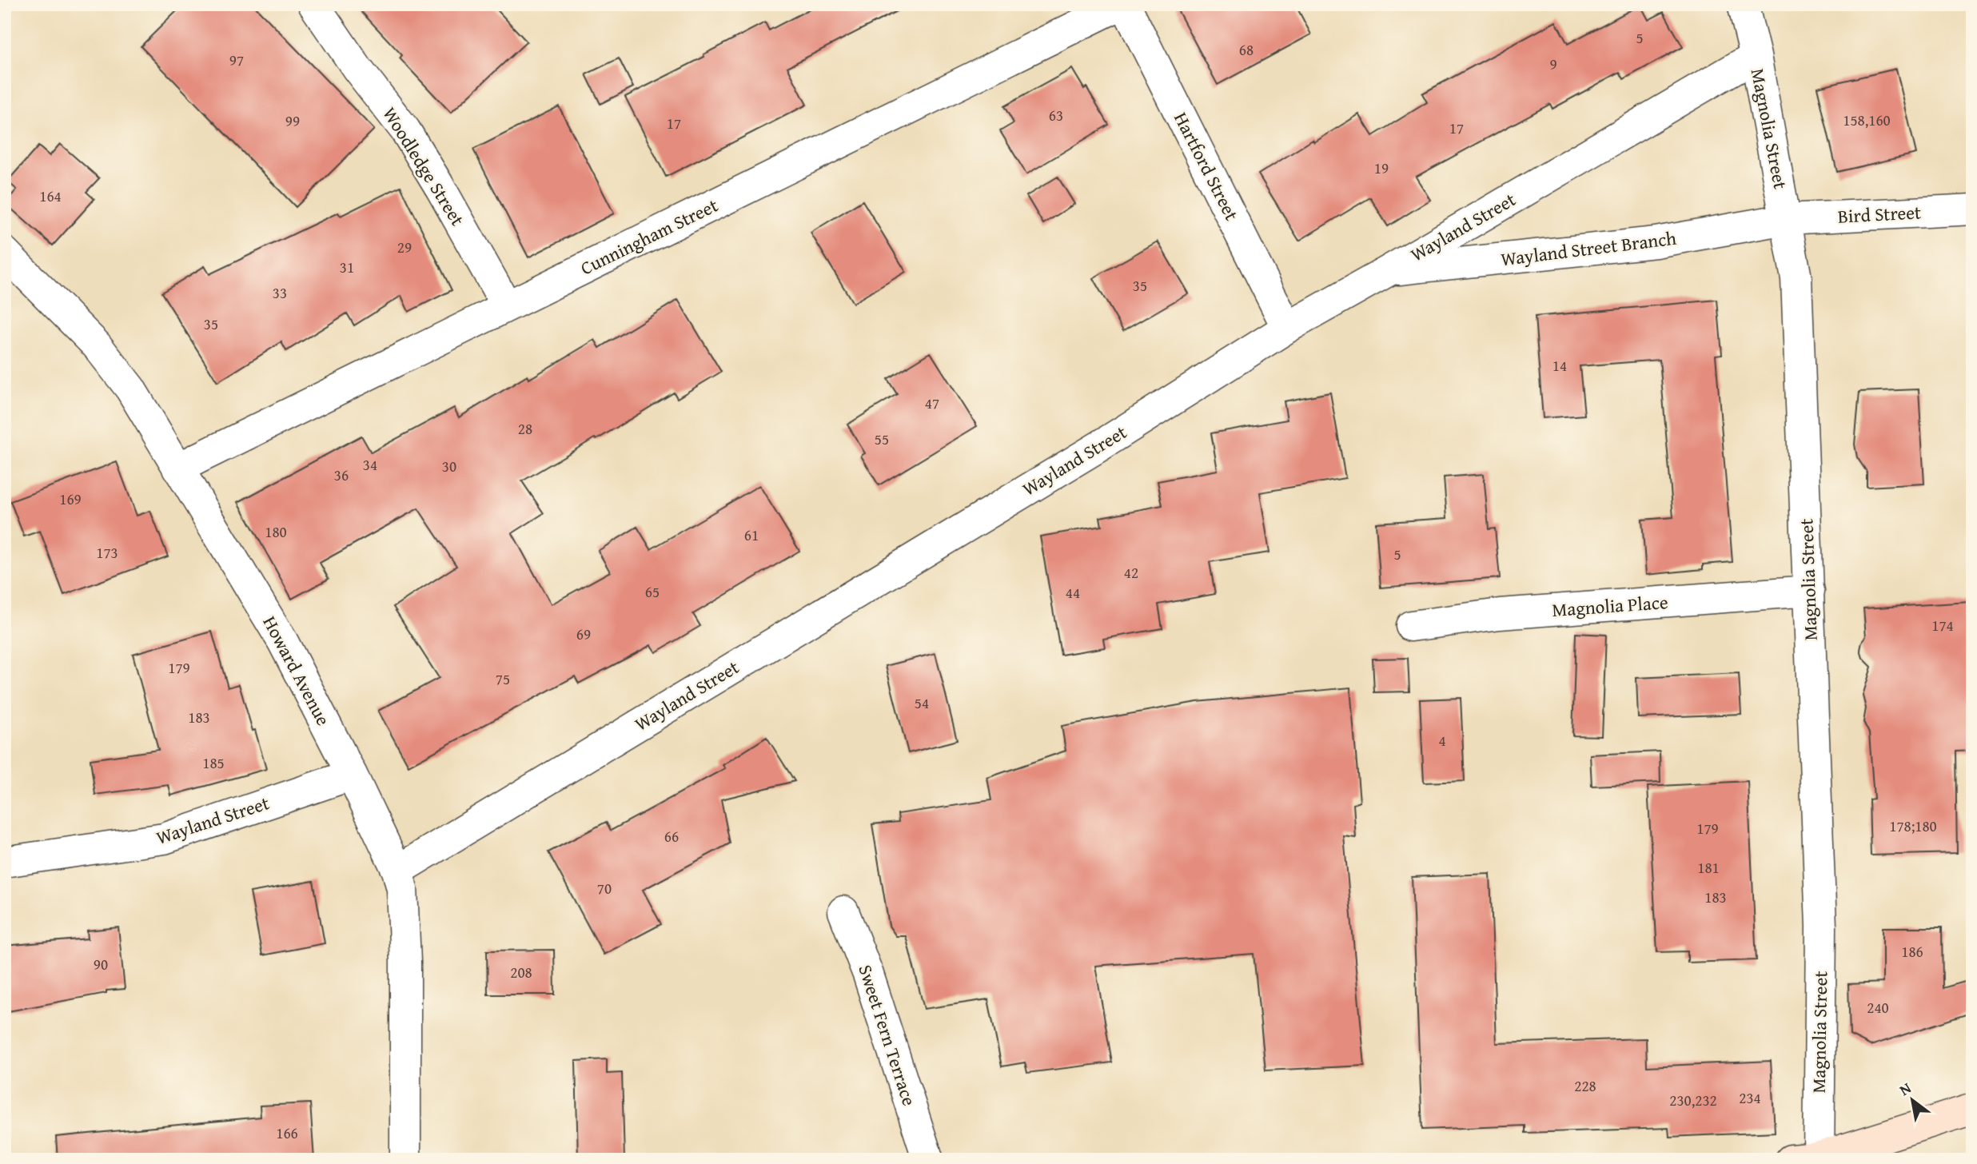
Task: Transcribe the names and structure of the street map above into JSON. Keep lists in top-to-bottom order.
{
  "streets": {
    "street": [
      "Magnolia Street",
      "Woodledge Street",
      "Hartford Street",
      "Bird Street",
      "Wayland Street",
      "Cunningham Street",
      "Wayland Street Branch",
      "Magnolia Place",
      "Howard Avenue",
      "Sweet Fern Terrace"
    ]
  },
  "crossings": [
    ["Magnolia Street", "Bird Street"],
    ["Magnolia Street", "Wayland Street"],
    ["Magnolia Street", "Wayland Street Branch"],
    ["Magnolia Street", "Magnolia Place"],
    ["Woodledge Street", "Cunningham Street"],
    ["Hartford Street", "Wayland Street"],
    ["Hartford Street", "Cunningham Street"],
    ["Bird Street", "Wayland Street Branch"],
    ["Wayland Street", "Wayland Street Branch"],
    ["Wayland Street", "Howard Avenue"],
    ["Cunningham Street", "Howard Avenue"]
  ],
  "house_numbers": [
    "5",
    "68",
    "97",
    "9",
    "63",
    "158,160",
    "99",
    "17",
    "17",
    "19",
    "164",
    "29",
    "31",
    "35",
    "33",
    "35",
    "14",
    "47",
    "28",
    "55",
    "34",
    "30",
    "36",
    "169",
    "180",
    "61",
    "173",
    "5",
    "42",
    "65",
    "44",
    "174",
    "69",
    "179",
    "75",
    "54",
    "183",
    "4",
    "185",
    "178;180",
    "179",
    "66",
    "181",
    "70",
    "183",
    "186",
    "90",
    "208",
    "240",
    "228",
    "234",
    "230,232",
    "166"
  ],
  "north": "top left"
}
